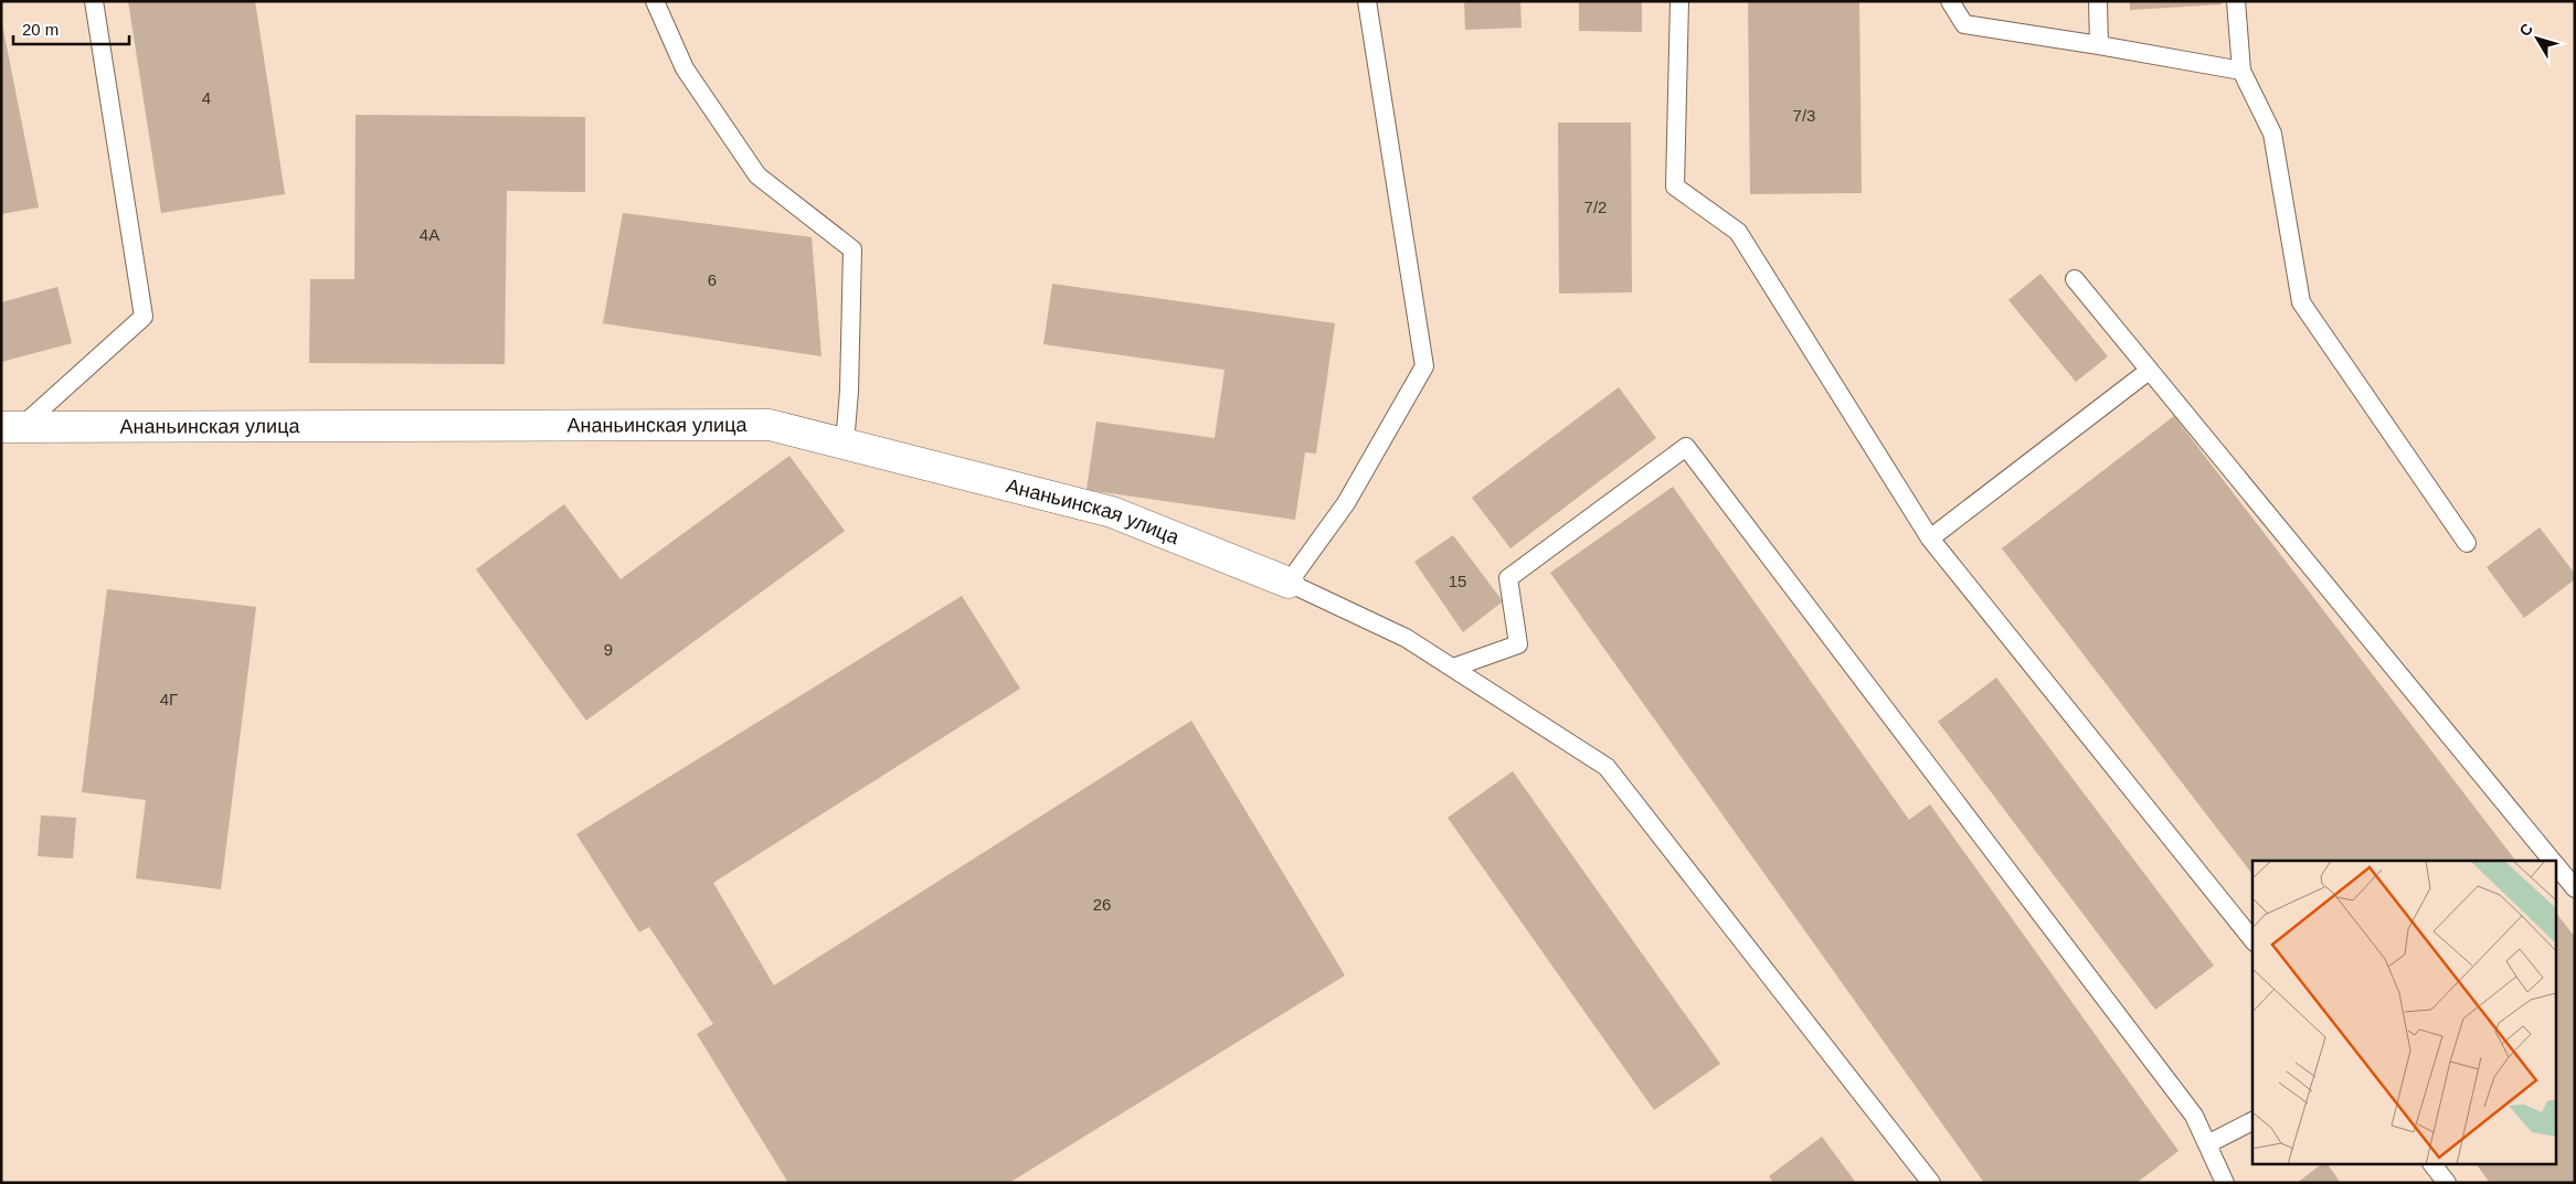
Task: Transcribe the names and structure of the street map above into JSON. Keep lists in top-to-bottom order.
{
  "streets": {
    "street": ["Ананьинская улица"]
  },
  "house_numbers": [
    "4",
    "7/3",
    "7/2",
    "4А",
    "6",
    "15",
    "9",
    "4Г",
    "26"
  ],
  "scale_bar": "20 m",
  "north": "top left"
}
